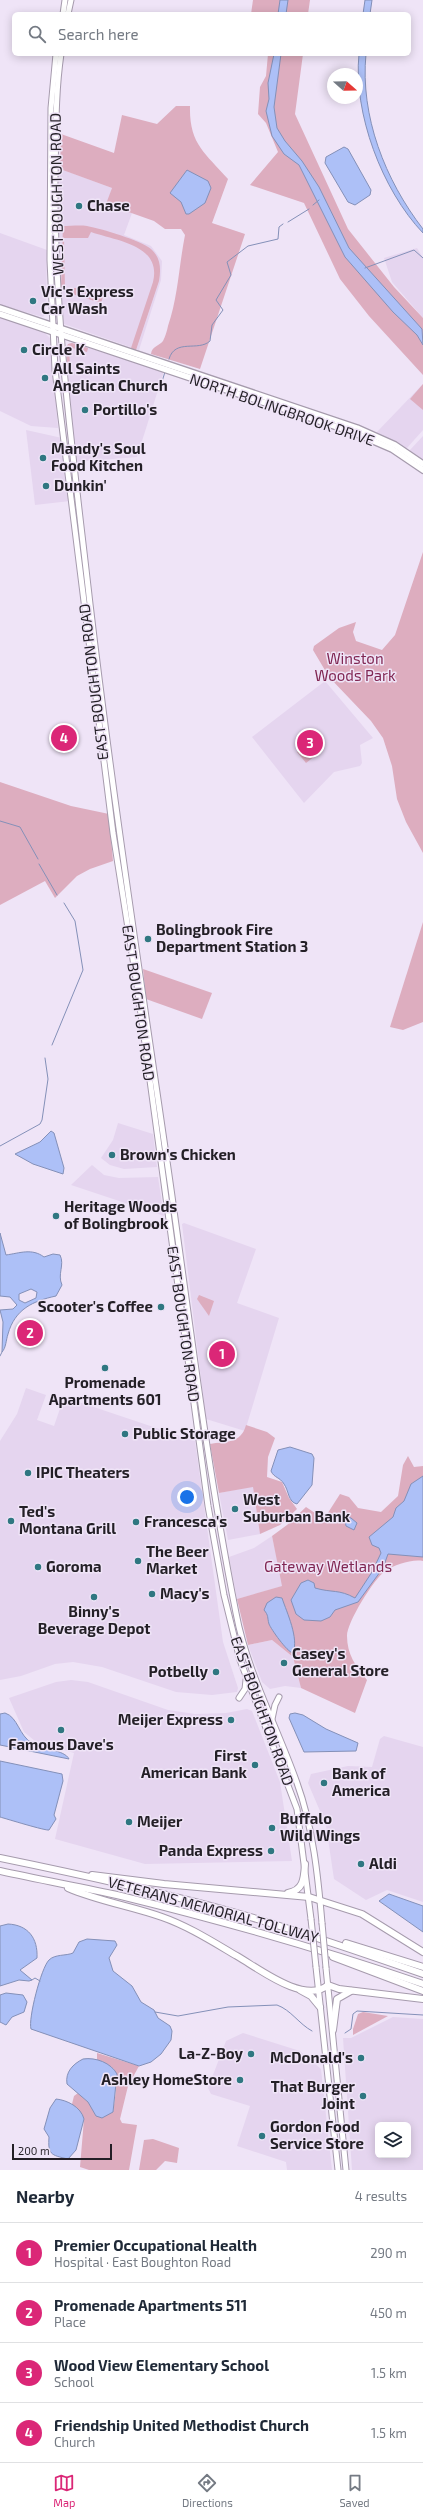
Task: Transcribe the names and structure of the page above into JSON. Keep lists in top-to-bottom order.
{
  "streets": {
    "highway": ["VETERANS MEMORIAL TOLLWAY"],
    "main road": ["WEST BOUGHTON ROAD", "NORTH BOLINGBROOK DRIVE", "EAST BOUGHTON ROAD"]
  },
  "crossings": [
    ["WEST BOUGHTON ROAD", "NORTH BOLINGBROOK DRIVE"],
    ["WEST BOUGHTON ROAD", "EAST BOUGHTON ROAD"],
    ["NORTH BOLINGBROOK DRIVE", "EAST BOUGHTON ROAD"]
  ],
  "parks": ["Winston Woods Park", "Gateway Wetlands"],
  "places": [
    "Chase",
    "Vic's Express Car Wash",
    "Circle K",
    "All Saints Anglican Church",
    "Portillo's",
    "Mandy's Soul Food Kitchen",
    "Dunkin'",
    "Bolingbrook Fire Department Station 3",
    "Brown's Chicken",
    "Heritage Woods of Bolingbrook",
    "Scooter's Coffee",
    "Promenade Apartments 601",
    "Public Storage",
    "IPIC Theaters",
    "West Suburban Bank",
    "Ted's Montana Grill",
    "Francesca's",
    "The Beer Market",
    "Goroma",
    "Macy's",
    "Binny's Beverage Depot",
    "Casey's General Store",
    "Potbelly",
    "Meijer Express",
    "Famous Dave's",
    "First American Bank",
    "Bank of America",
    "Meijer",
    "Buffalo Wild Wings",
    "Panda Express",
    "Aldi",
    "La-Z-Boy",
    "McDonald's",
    "Ashley HomeStore",
    "That Burger Joint",
    "Gordon Food Service Store"
  ],
  "scale_bar": "200 m",
  "north": "right",
  "page": {
    "search": "Search here",
    "pins": [
      "4",
      "3",
      "2",
      "1"
    ],
    "scale": "200 m",
    "heading": ["Nearby", "4 results"],
    "list": [
      {
        "mark": "1",
        "name": "Premier Occupational Health",
        "note": "Hospital · East Boughton Road",
        "value": "290 m"
      },
      {
        "mark": "2",
        "name": "Promenade Apartments 511",
        "note": "Place",
        "value": "450 m"
      },
      {
        "mark": "3",
        "name": "Wood View Elementary School",
        "note": "School",
        "value": "1.5 km"
      },
      {
        "mark": "4",
        "name": "Friendship United Methodist Church",
        "note": "Church",
        "value": "1.5 km"
      }
    ],
    "nav": ["Map", "Directions", "Saved"]
  }
}
